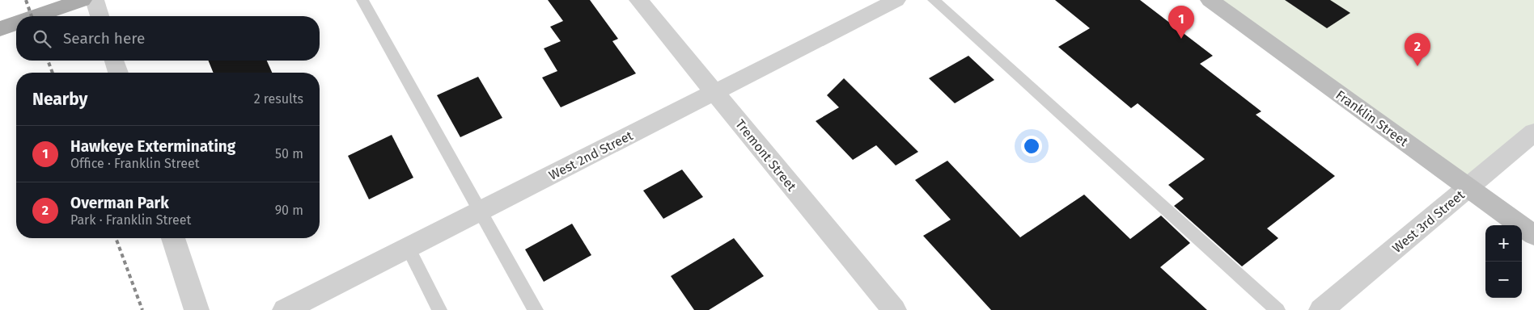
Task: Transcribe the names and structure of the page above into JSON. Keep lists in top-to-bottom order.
{
  "streets": {
    "street": [
      "Franklin Street",
      "West 2nd Street",
      "Tremont Street",
      "West 3rd Street"
    ]
  },
  "crossings": [
    ["Franklin Street", "West 3rd Street"],
    ["West 2nd Street", "Tremont Street"]
  ],
  "page": {
    "pins": ["1", "2"],
    "search": "Search here",
    "heading": ["Nearby", "2 results"],
    "list": [
      {
        "mark": "1",
        "name": "Hawkeye Exterminating",
        "note": "Office · Franklin Street",
        "value": "50 m"
      },
      {
        "mark": "2",
        "name": "Overman Park",
        "note": "Park · Franklin Street",
        "value": "90 m"
      }
    ],
    "map_buttons": ["+", "−"]
  }
}
